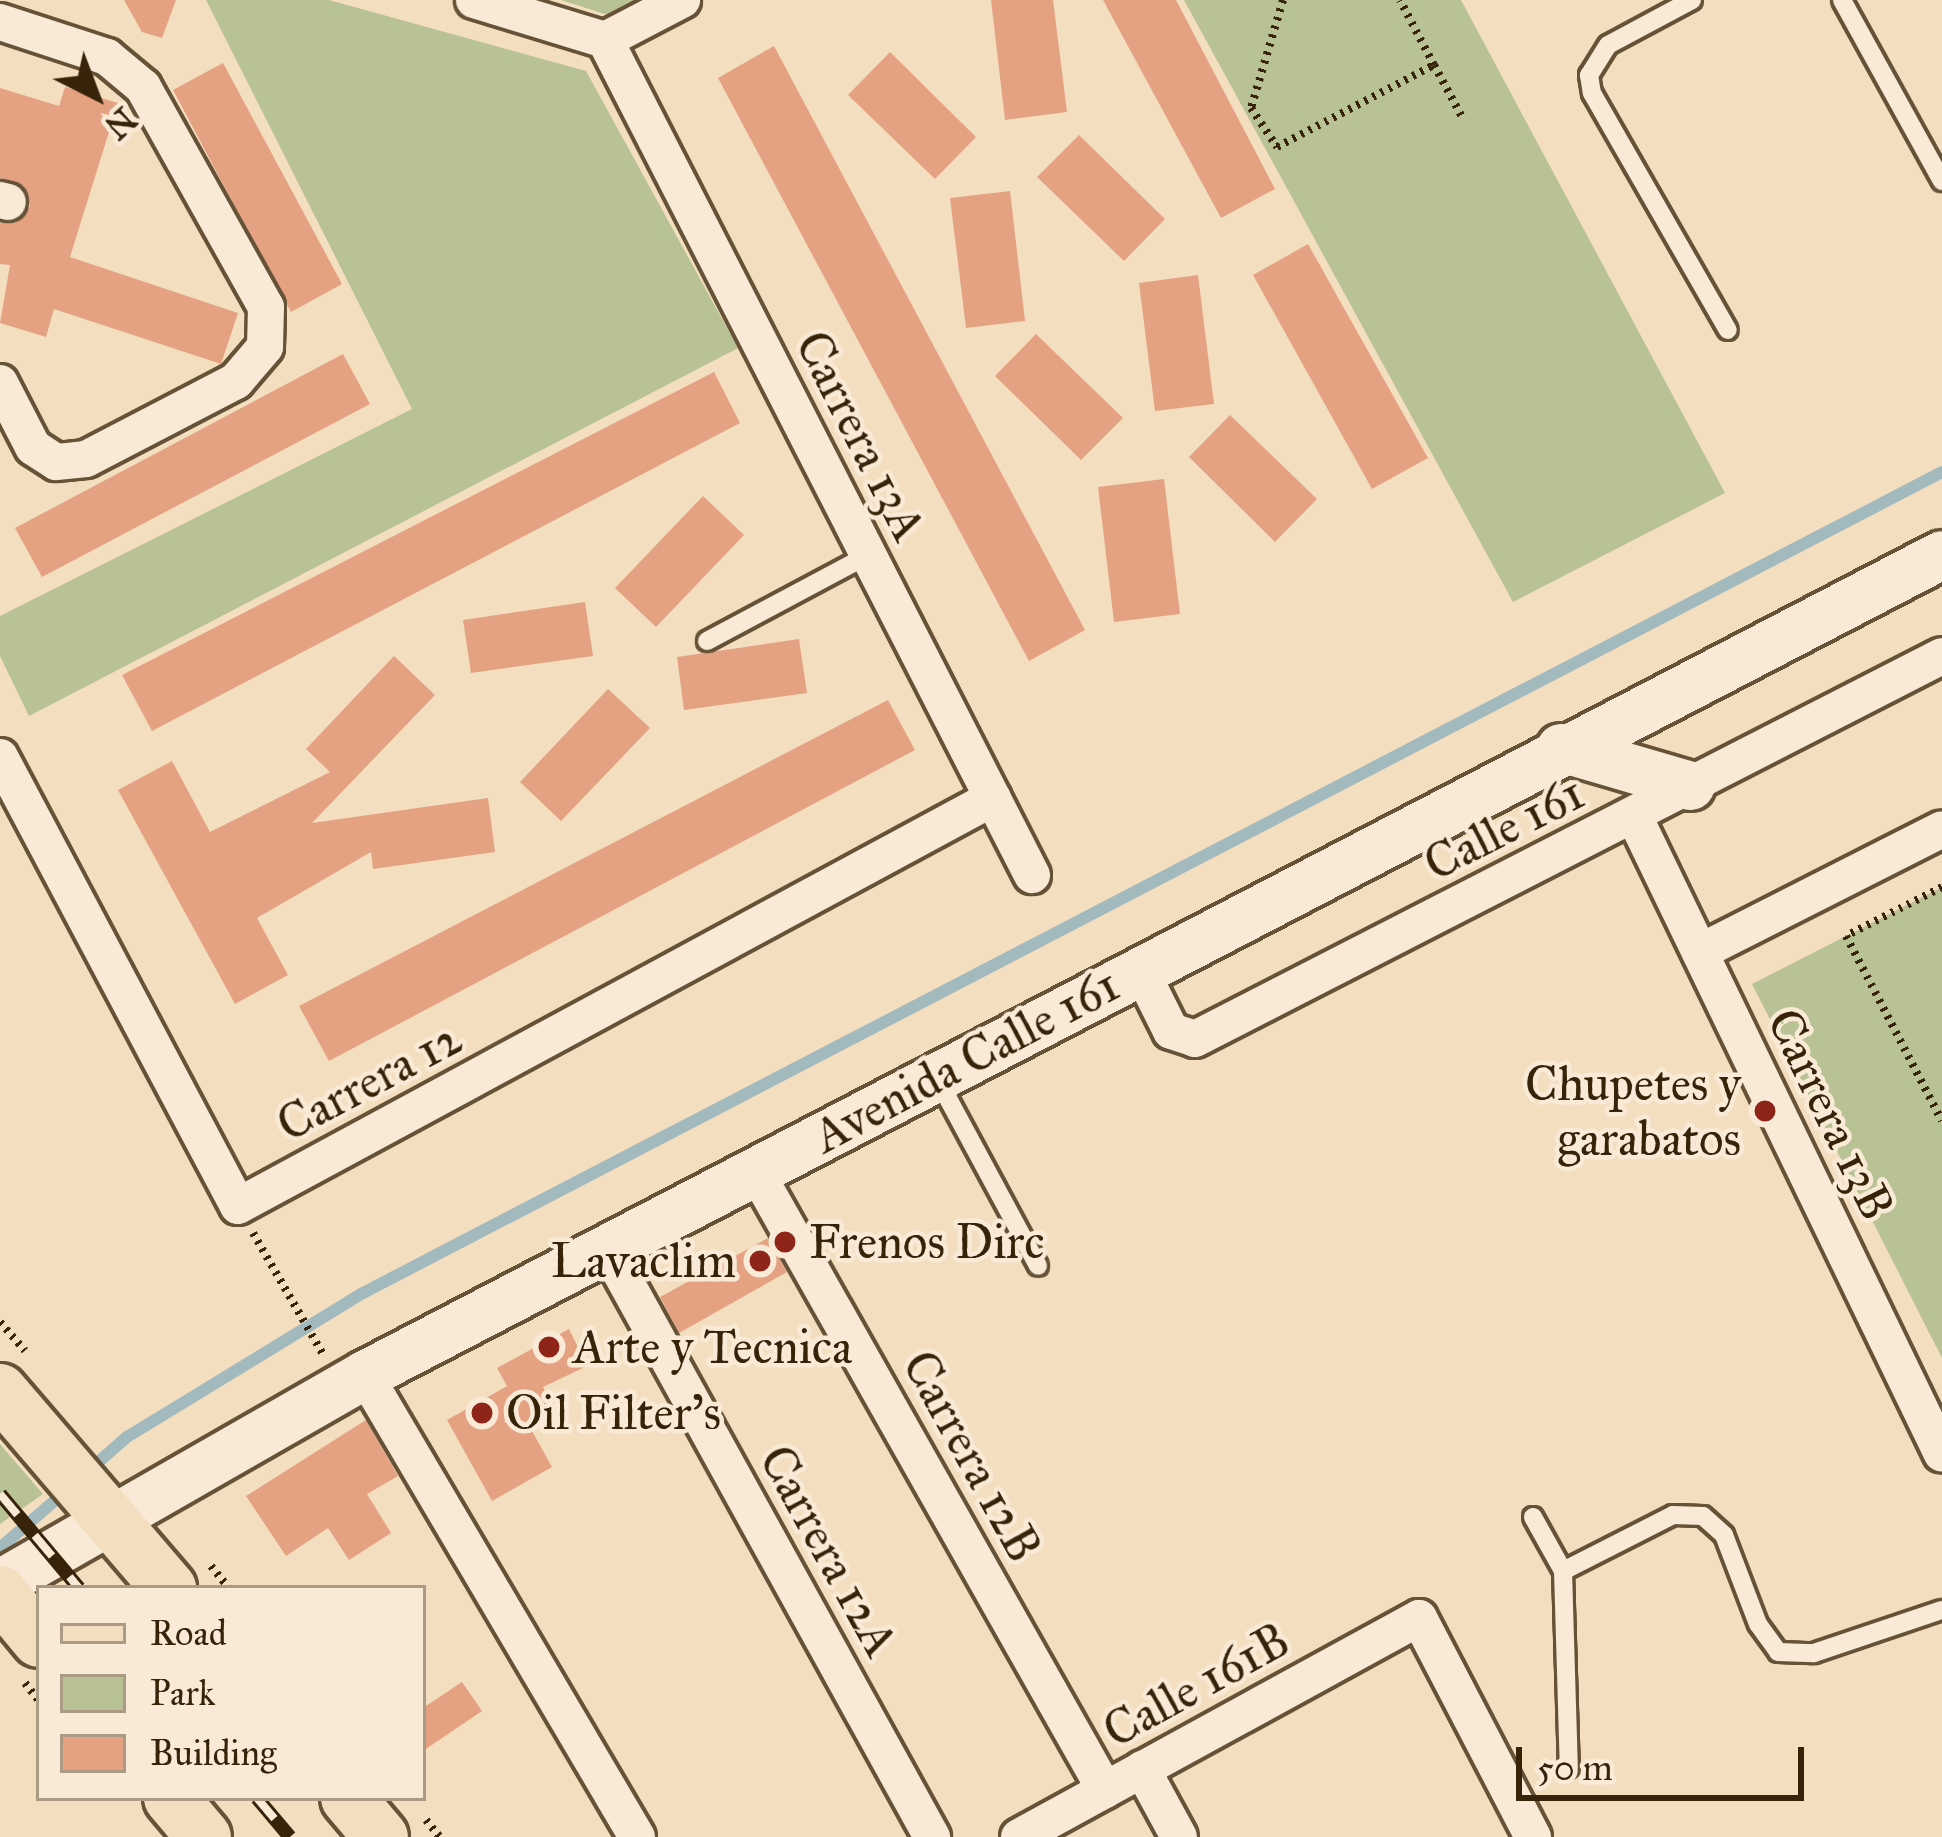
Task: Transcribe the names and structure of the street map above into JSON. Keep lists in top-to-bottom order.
{
  "streets": {
    "main road": ["Avenida Calle 161"],
    "street": [
      "Carrera 13A",
      "Calle 161",
      "Carrera 12",
      "Carrera 13B",
      "Carrera 12B",
      "Carrera 12A",
      "Calle 161B"
    ]
  },
  "crossings": [
    ["Carrera 13A", "Carrera 12"],
    ["Calle 161", "Avenida Calle 161"],
    ["Calle 161", "Carrera 13B"],
    ["Avenida Calle 161", "Carrera 12B"],
    ["Avenida Calle 161", "Carrera 12A"],
    ["Carrera 12B", "Calle 161B"]
  ],
  "places": [
    "Chupetes y garabatos",
    "Frenos Dirc",
    "Lavaclim",
    "Arte y Tecnica",
    "Oil Filter's"
  ],
  "legend": ["Road", "Park", "Building"],
  "scale_bar": "50 m",
  "north": "bottom right"
}
